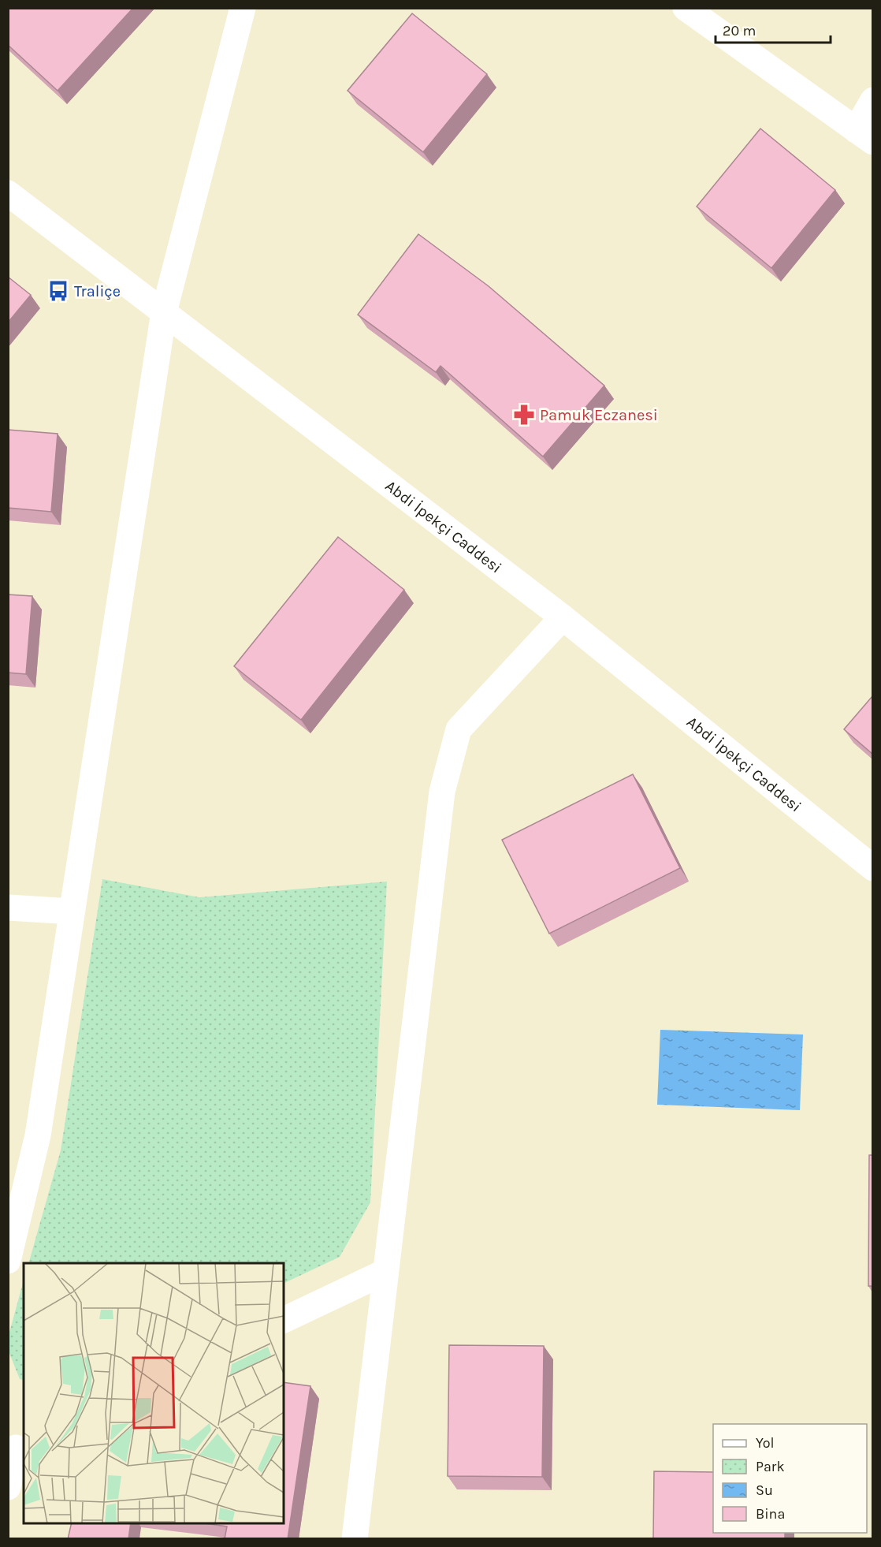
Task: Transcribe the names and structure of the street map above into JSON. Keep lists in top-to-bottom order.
{
  "streets": {
    "street": ["Abdi İpekçi Caddesi"]
  },
  "places": {
    "bus stop": ["Traliçe"],
    "pharmacy": ["Pamuk Eczanesi"]
  },
  "legend": [
    "Yol",
    "Park",
    "Su",
    "Bina"
  ],
  "scale_bar": "20 m"
}
